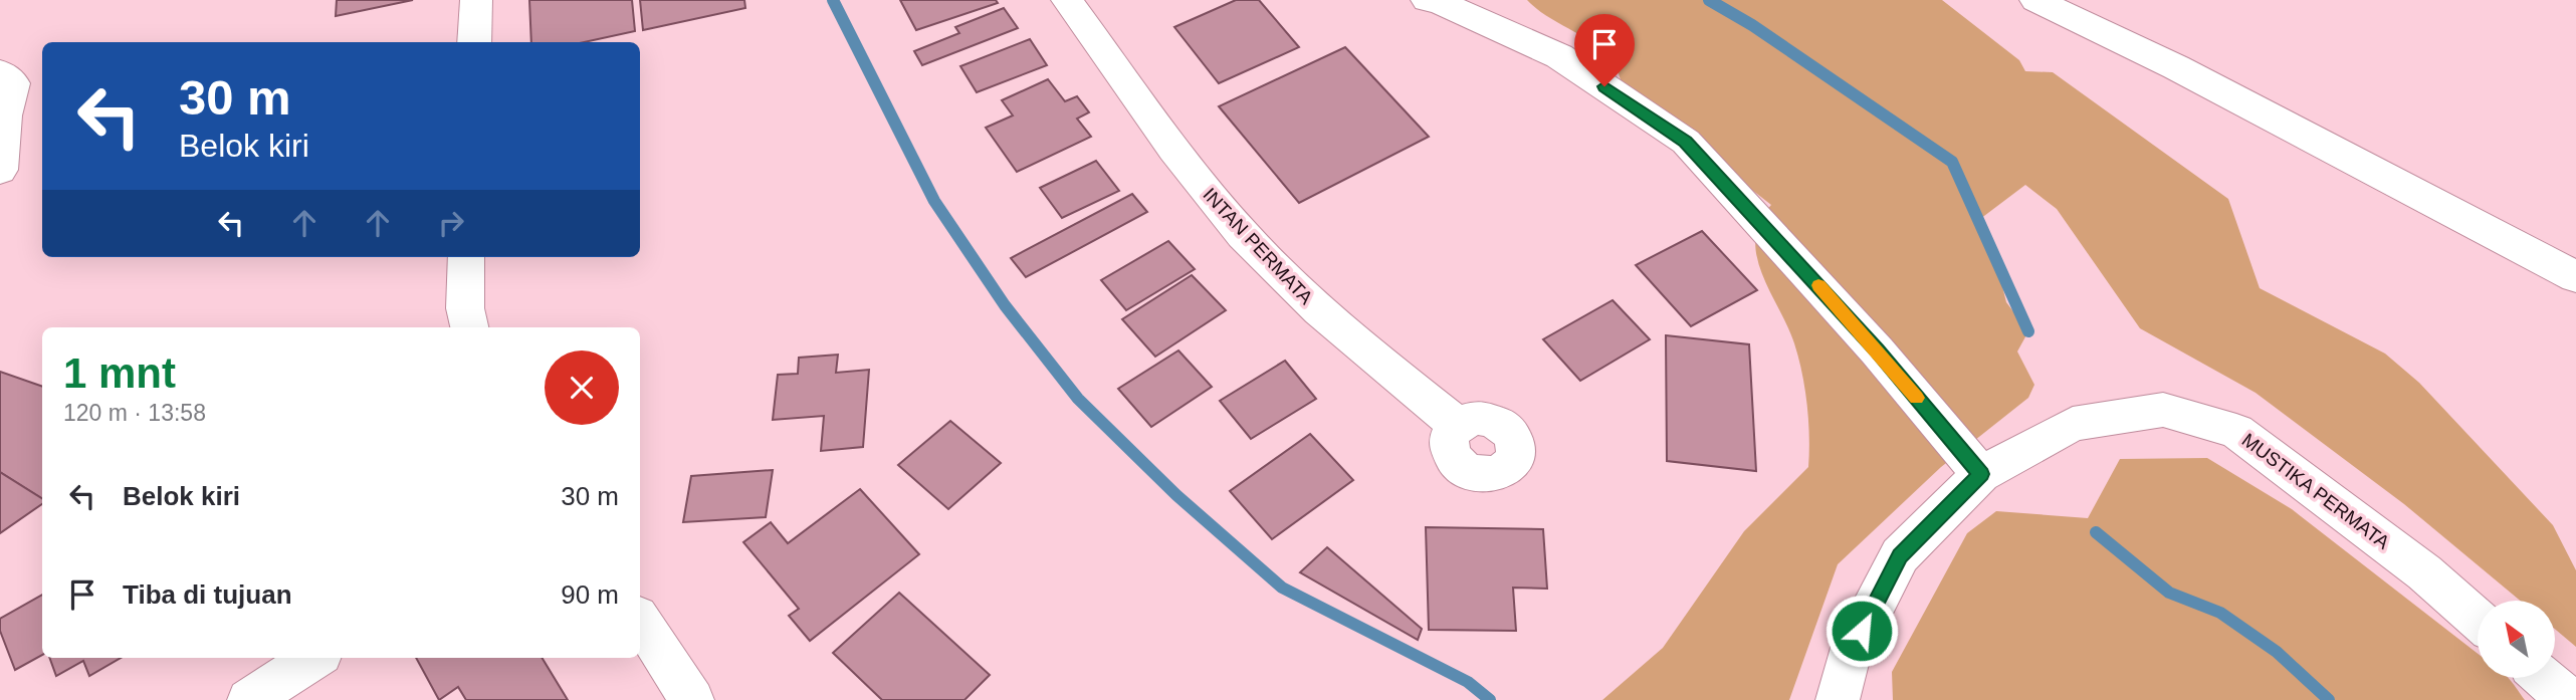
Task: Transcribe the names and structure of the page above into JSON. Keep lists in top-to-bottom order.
{
  "streets": {
    "street": ["INTAN PERMATA", "MUSTIKA PERMATA"]
  },
  "north": "top left",
  "page": {
    "turn": ["30 m", "Belok kiri"],
    "heading": ["1 mnt", "120 m · 13:58"],
    "list": [
      {
        "name": "Belok kiri",
        "value": "30 m"
      },
      {
        "name": "Tiba di tujuan",
        "value": "90 m"
      }
    ]
  }
}
